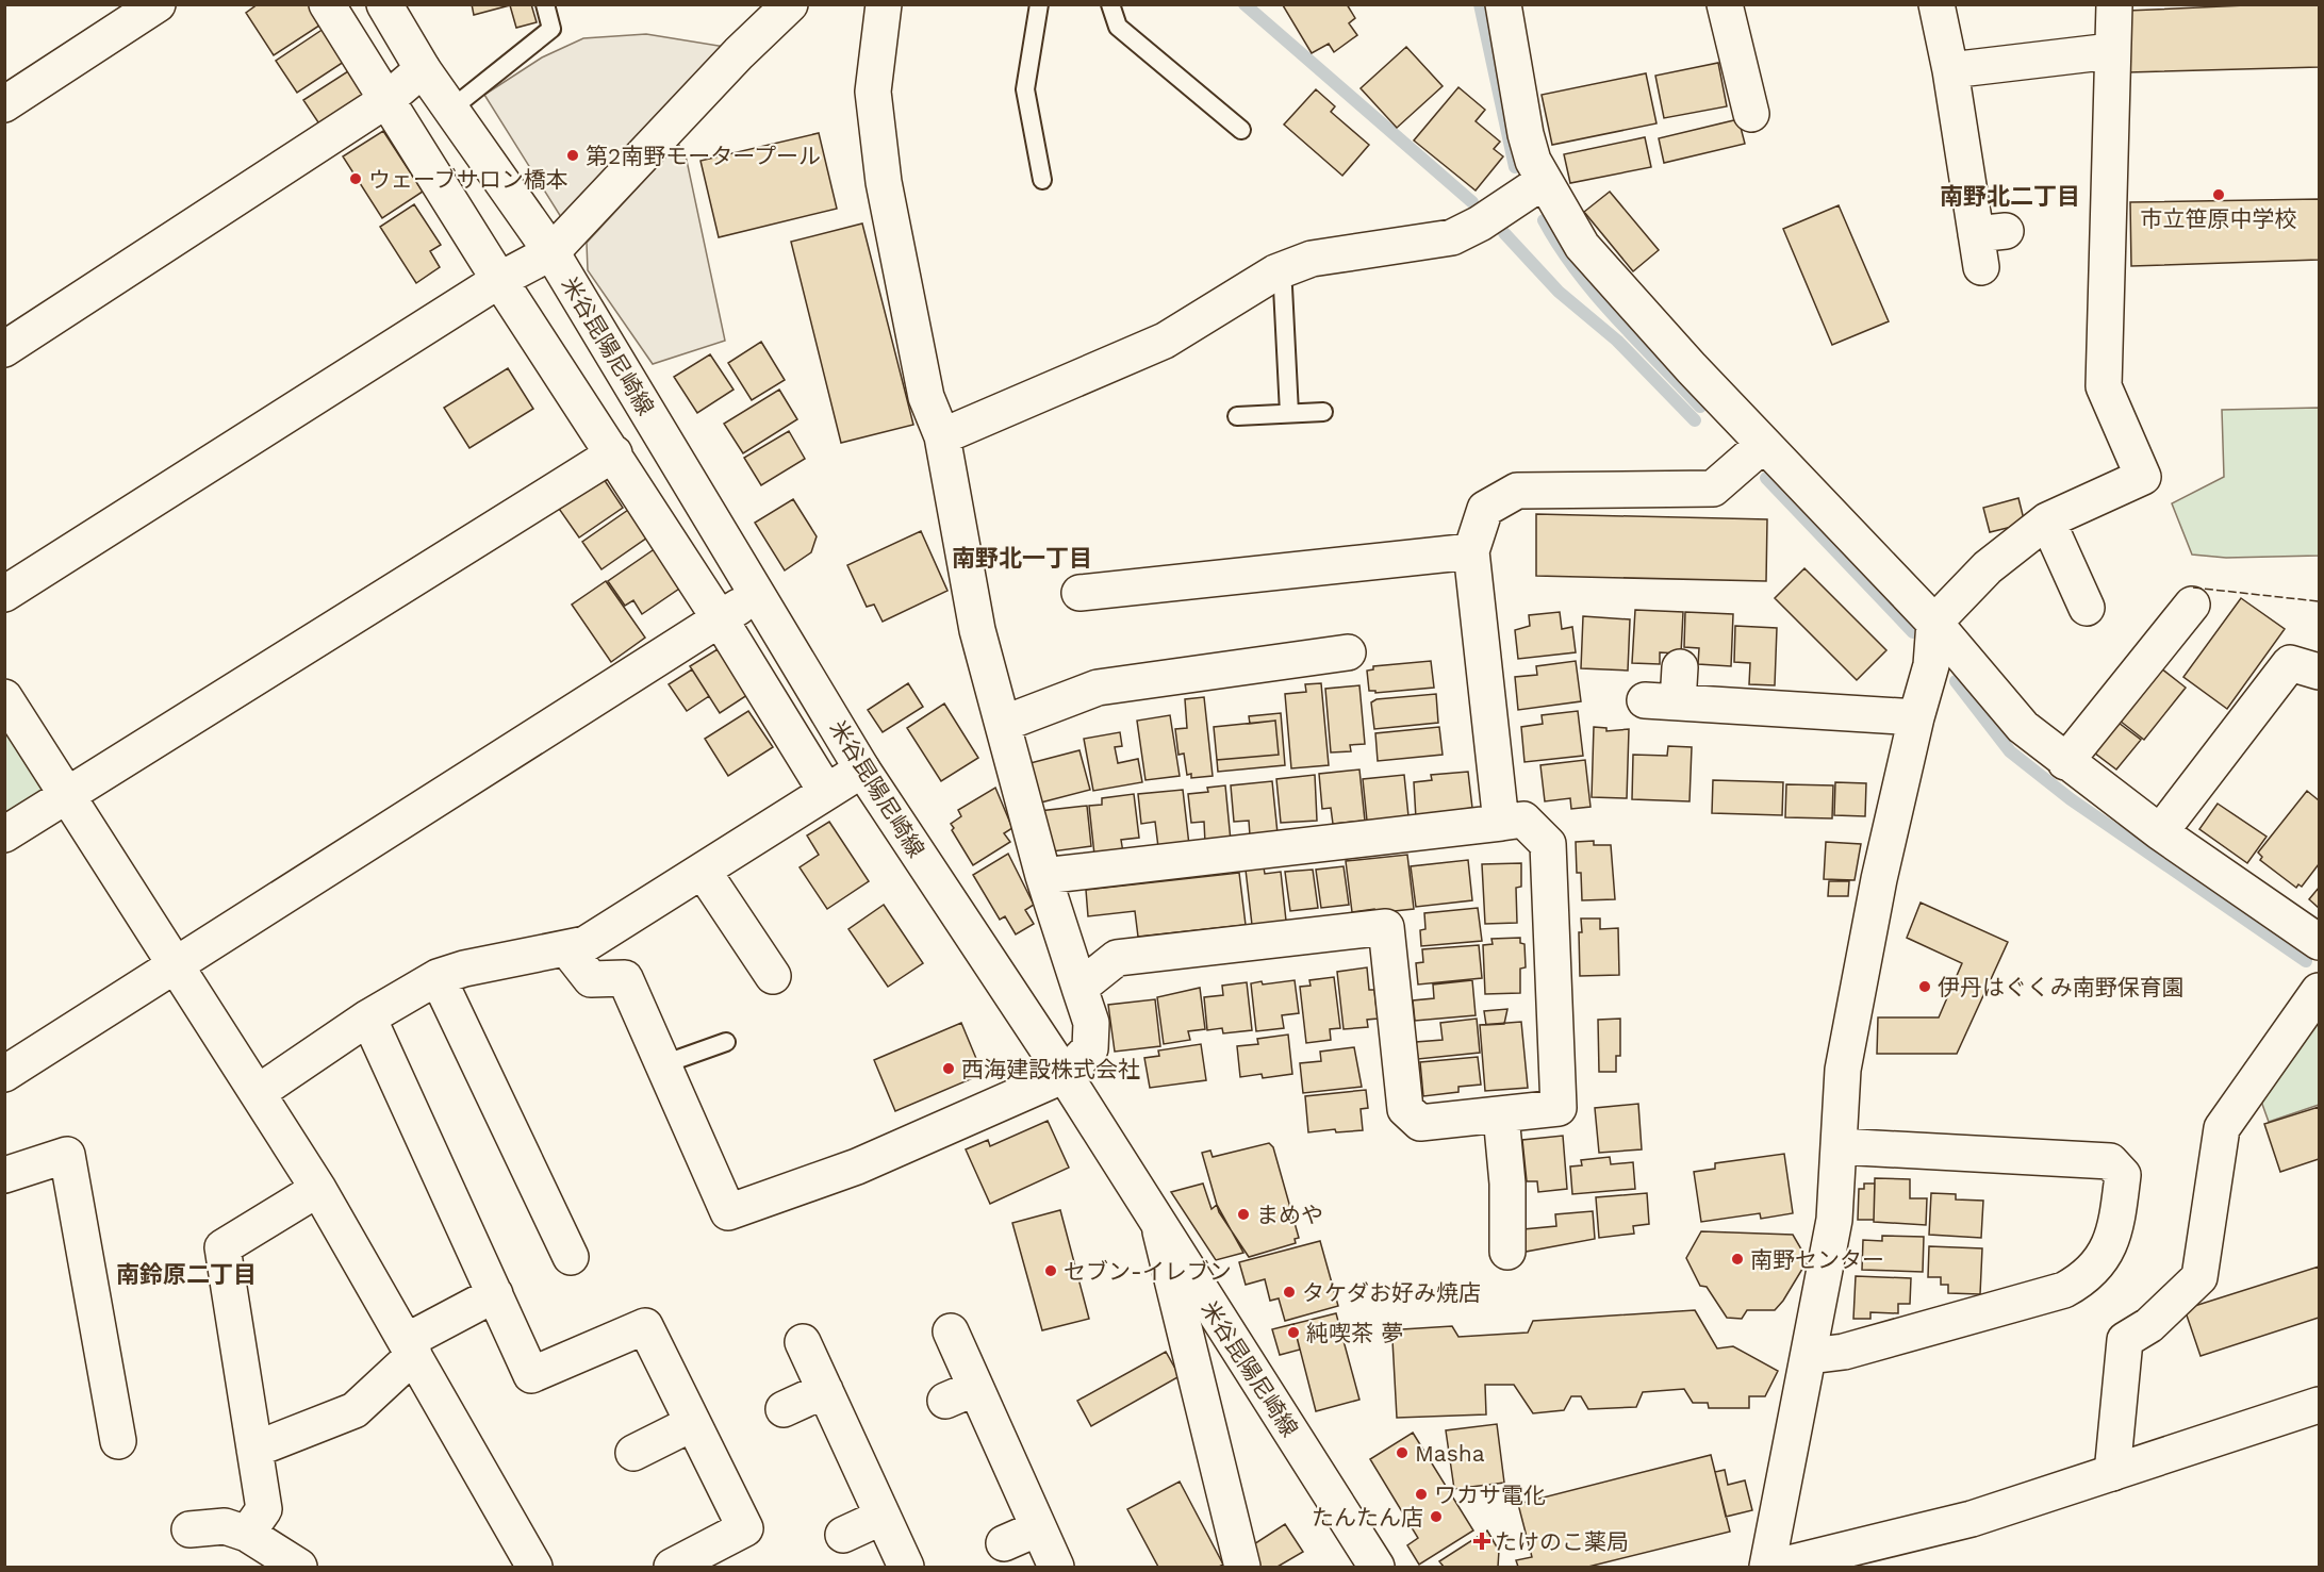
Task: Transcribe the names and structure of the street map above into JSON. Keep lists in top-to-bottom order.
{
  "streets": {
    "street": ["米谷昆陽尼崎線"]
  },
  "districts": ["南野北二丁目", "南野北一丁目", "南鈴原二丁目"],
  "places": {
    "other": [
      "第2南野モータープール",
      "ウェーブサロン橋本",
      "市立笹原中学校",
      "伊丹はぐくみ南野保育園",
      "西海建設株式会社",
      "まめや",
      "南野センター",
      "セブン-イレブン",
      "タケダお好み焼店",
      "純喫茶 夢",
      "Masha",
      "ワカサ電化",
      "たんたん店"
    ],
    "health": ["たけのこ薬局"]
  }
}
